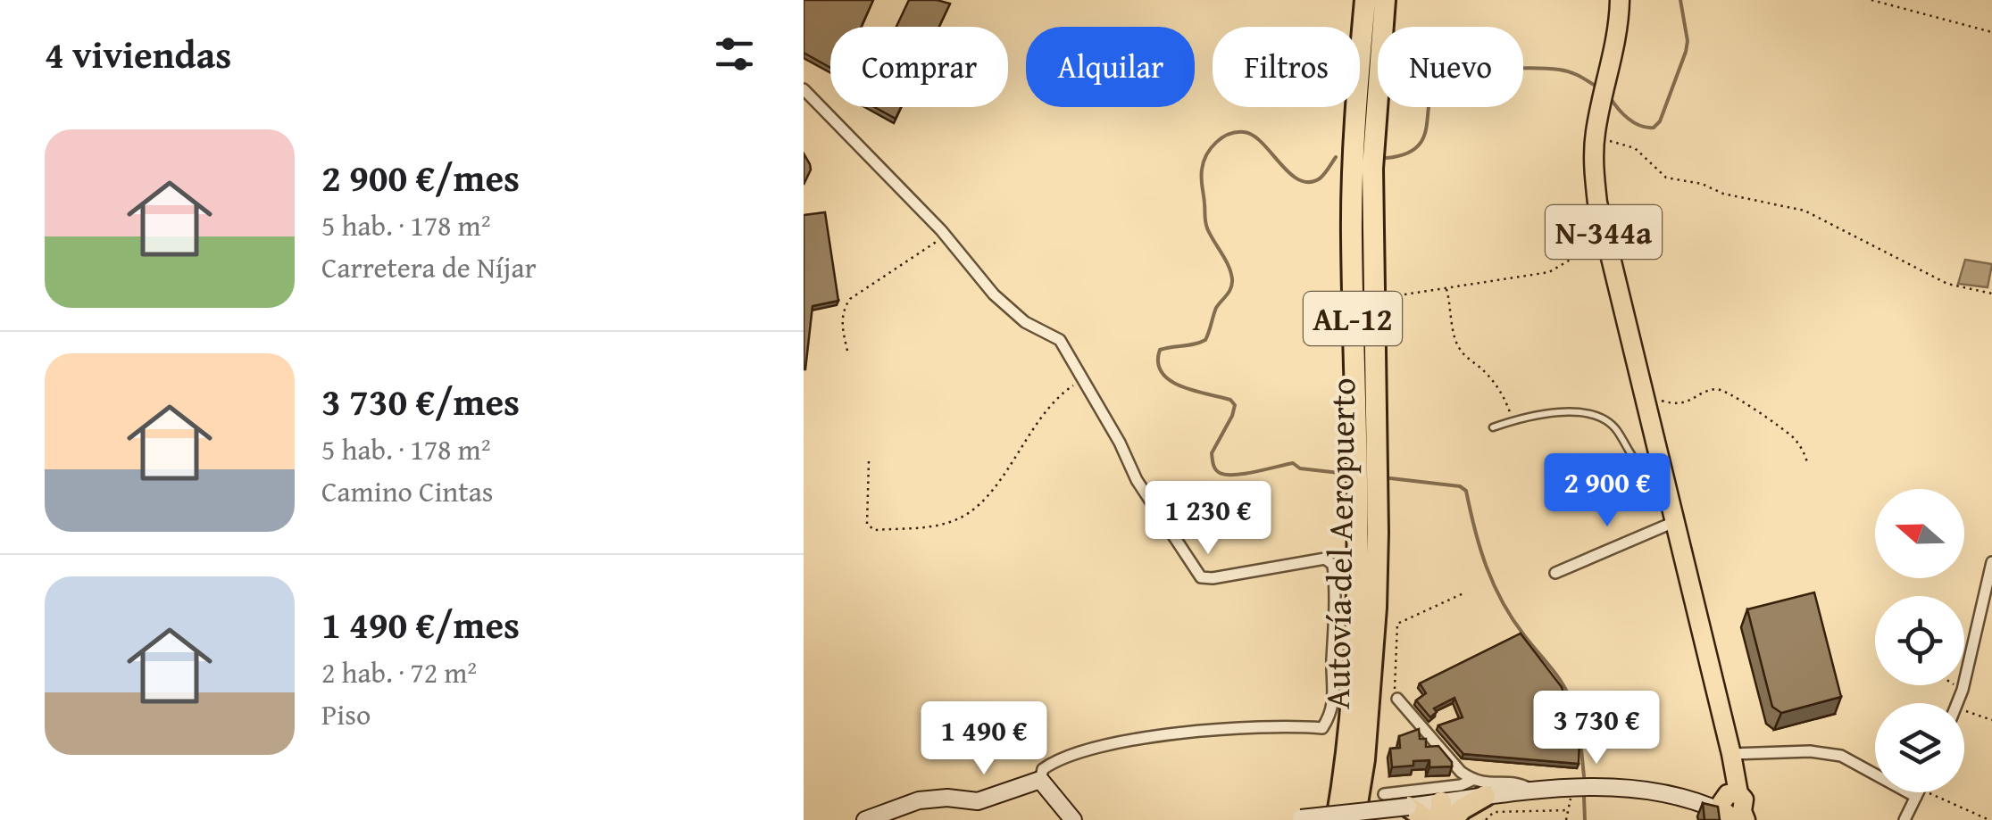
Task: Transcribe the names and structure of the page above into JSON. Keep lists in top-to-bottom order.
{
  "streets": {
    "highway": ["AL-12", "Autovía del Aeropuerto"],
    "main road": ["N-344a"]
  },
  "north": "left",
  "page": {
    "heading": "4 viviendas",
    "chip": [
      "Comprar",
      "Alquilar",
      "Filtros",
      "Nuevo"
    ],
    "list": [
      {
        "name": "2 900 €/mes",
        "note": "5 hab. · 178 m² · Carretera de Níjar"
      },
      {
        "name": "3 730 €/mes",
        "note": "5 hab. · 178 m² · Camino Cintas"
      },
      {
        "name": "1 490 €/mes",
        "note": "2 hab. · 72 m² · Piso"
      }
    ],
    "price": [
      "2 900 €",
      "1 230 €",
      "3 730 €",
      "1 490 €"
    ]
  }
}
